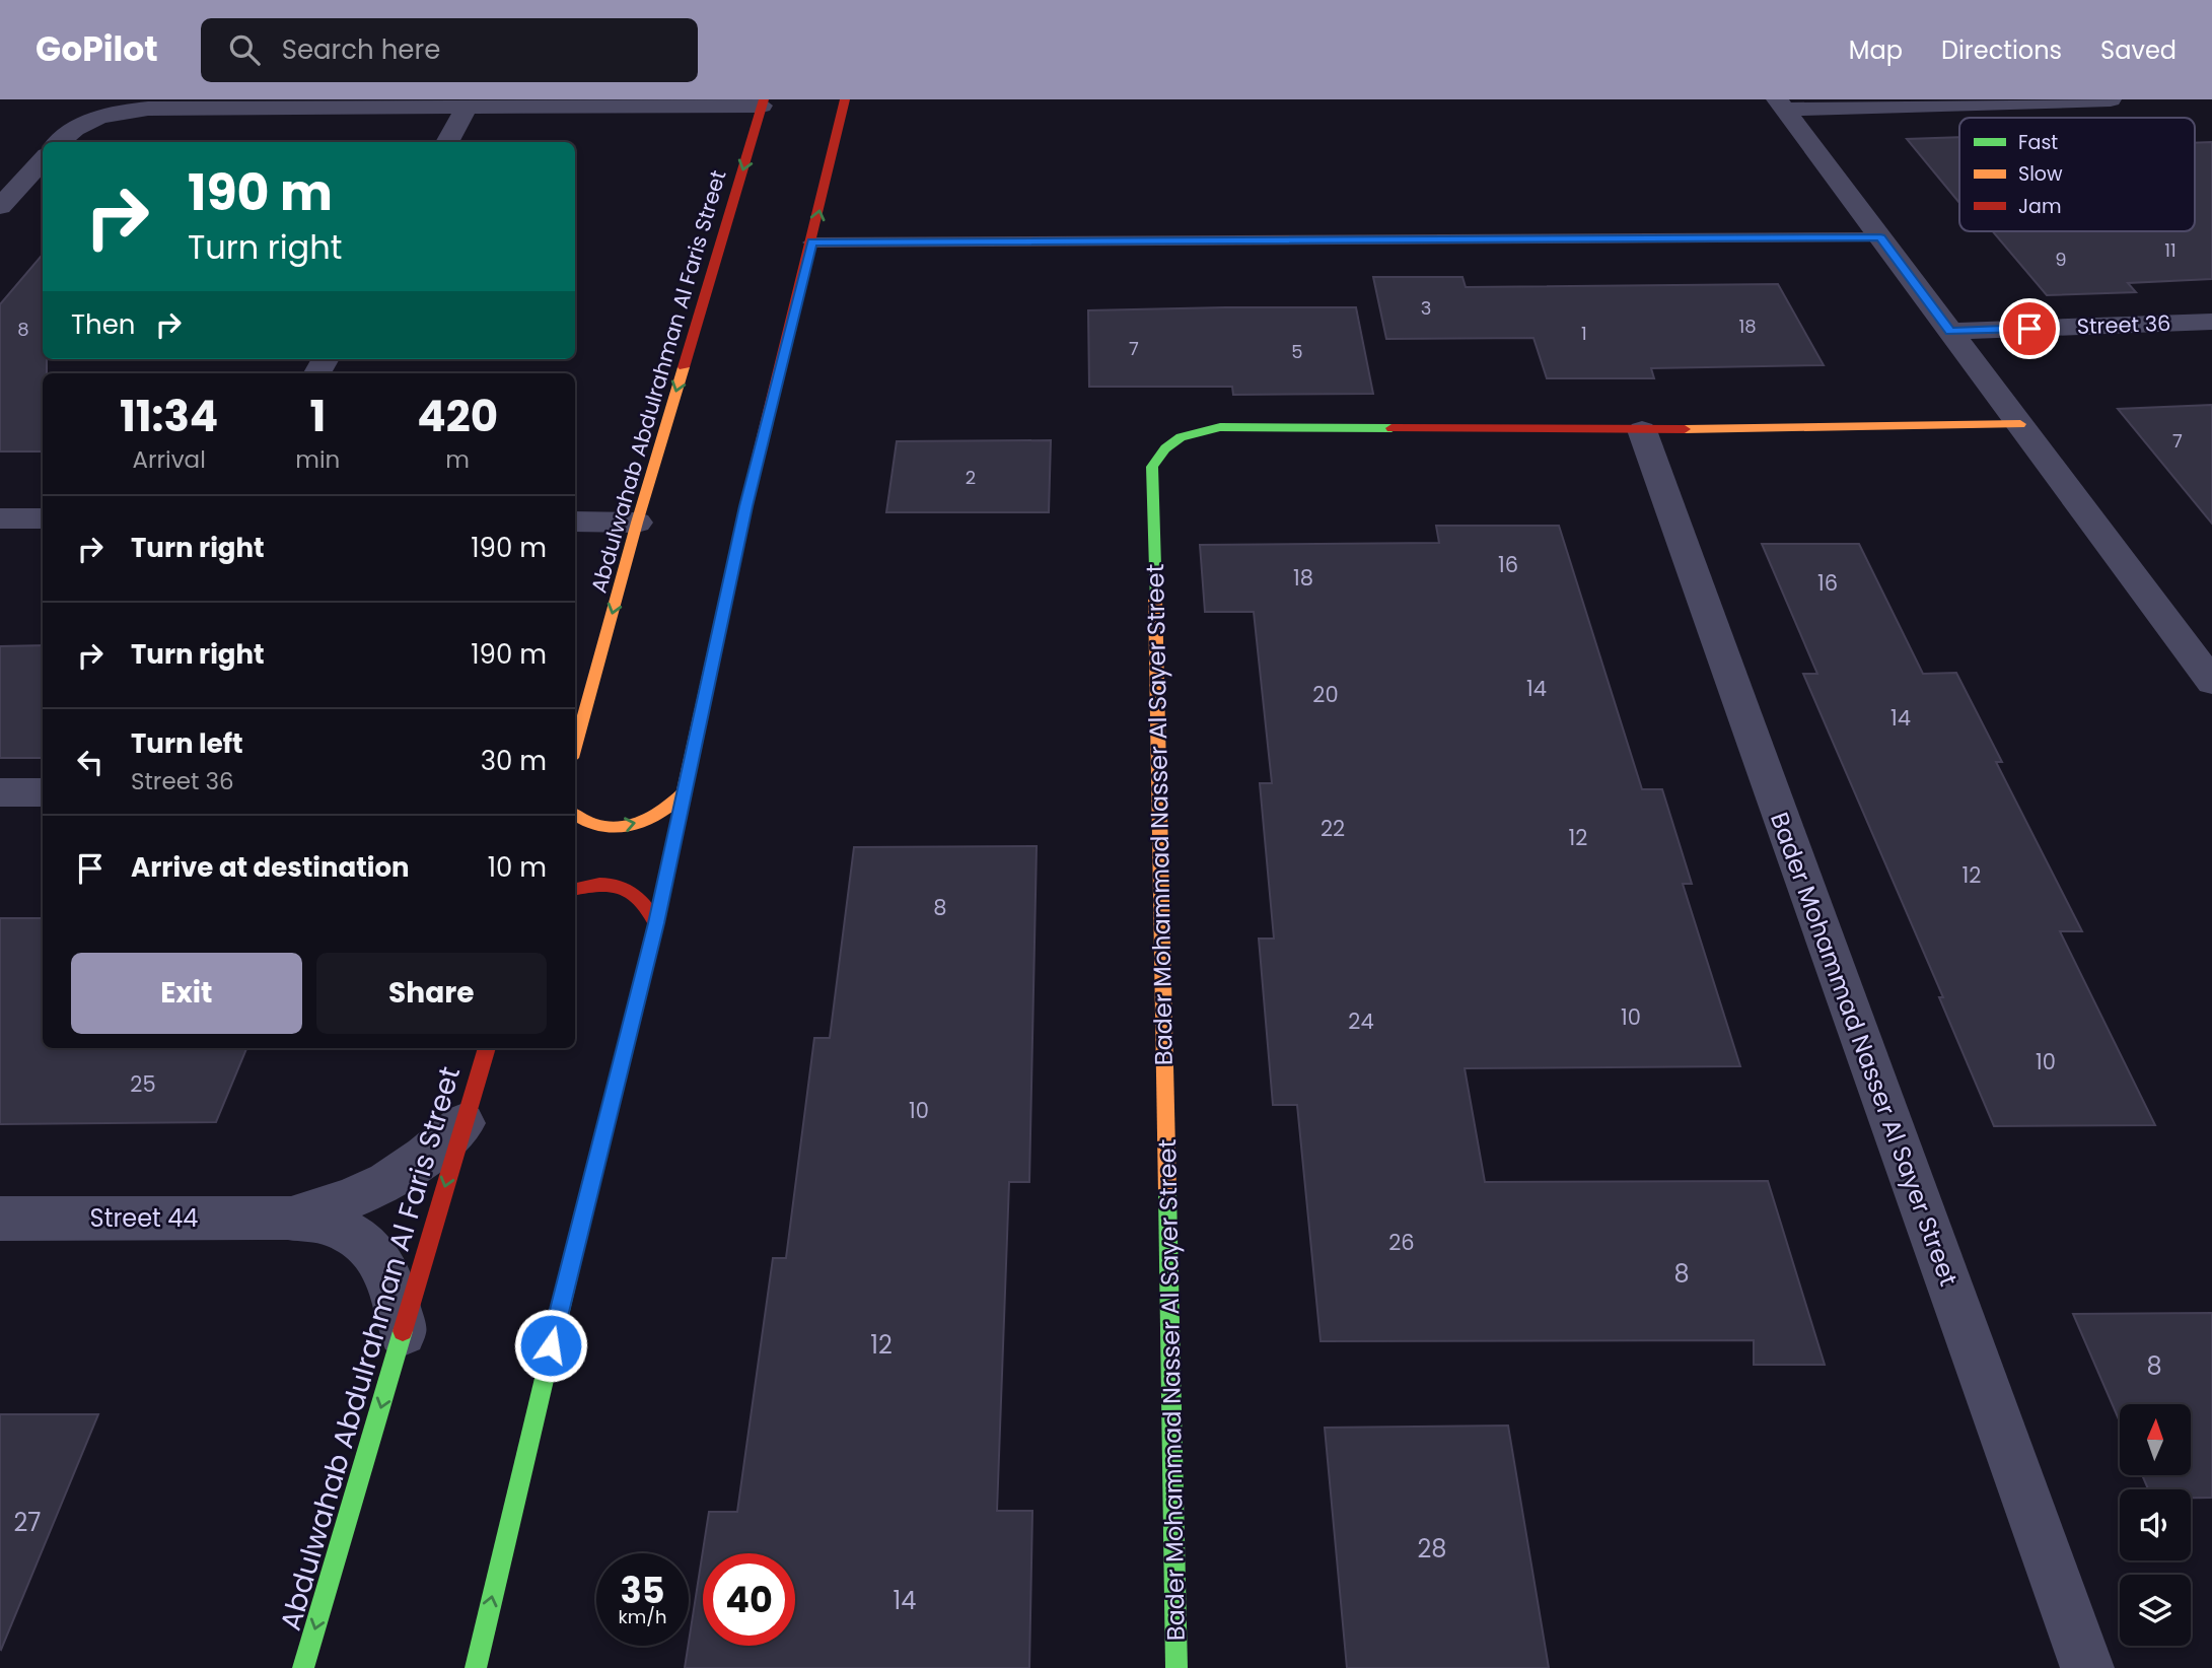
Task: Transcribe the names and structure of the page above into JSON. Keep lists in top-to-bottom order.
{
  "streets": {
    "street": [
      "Street 36",
      "Abdulwahab Abdulrahman Al Faris Street",
      "Bader Mohammad Nasser Al Sayer Street",
      "Street 44"
    ]
  },
  "crossings": [
    ["Abdulwahab Abdulrahman Al Faris Street", "Street 44"]
  ],
  "house_numbers": [
    "11",
    "9",
    "3",
    "18",
    "8",
    "1",
    "7",
    "5",
    "7",
    "2",
    "16",
    "18",
    "16",
    "14",
    "20",
    "14",
    "22",
    "12",
    "12",
    "8",
    "10",
    "24",
    "10",
    "25",
    "10",
    "26",
    "8",
    "12",
    "8",
    "27",
    "28",
    "14"
  ],
  "legend": ["Fast", "Slow", "Jam"],
  "north": "top",
  "page": {
    "header": "GoPilot",
    "search": "Search here",
    "nav": ["Map", "Directions", "Saved"],
    "turn": ["190 m", "Turn right"],
    "then": "Then",
    "eta": [
      "11:34",
      "Arrival",
      "1",
      "min",
      "420",
      "m"
    ],
    "list": [
      {
        "name": "Turn right",
        "value": "190 m"
      },
      {
        "name": "Turn right",
        "value": "190 m"
      },
      {
        "name": "Turn left",
        "note": "Street 36",
        "value": "30 m"
      },
      {
        "name": "Arrive at destination",
        "value": "10 m"
      }
    ],
    "buttons": ["Exit", "Share"],
    "speed": "35 km/h",
    "limit": "40"
  }
}
